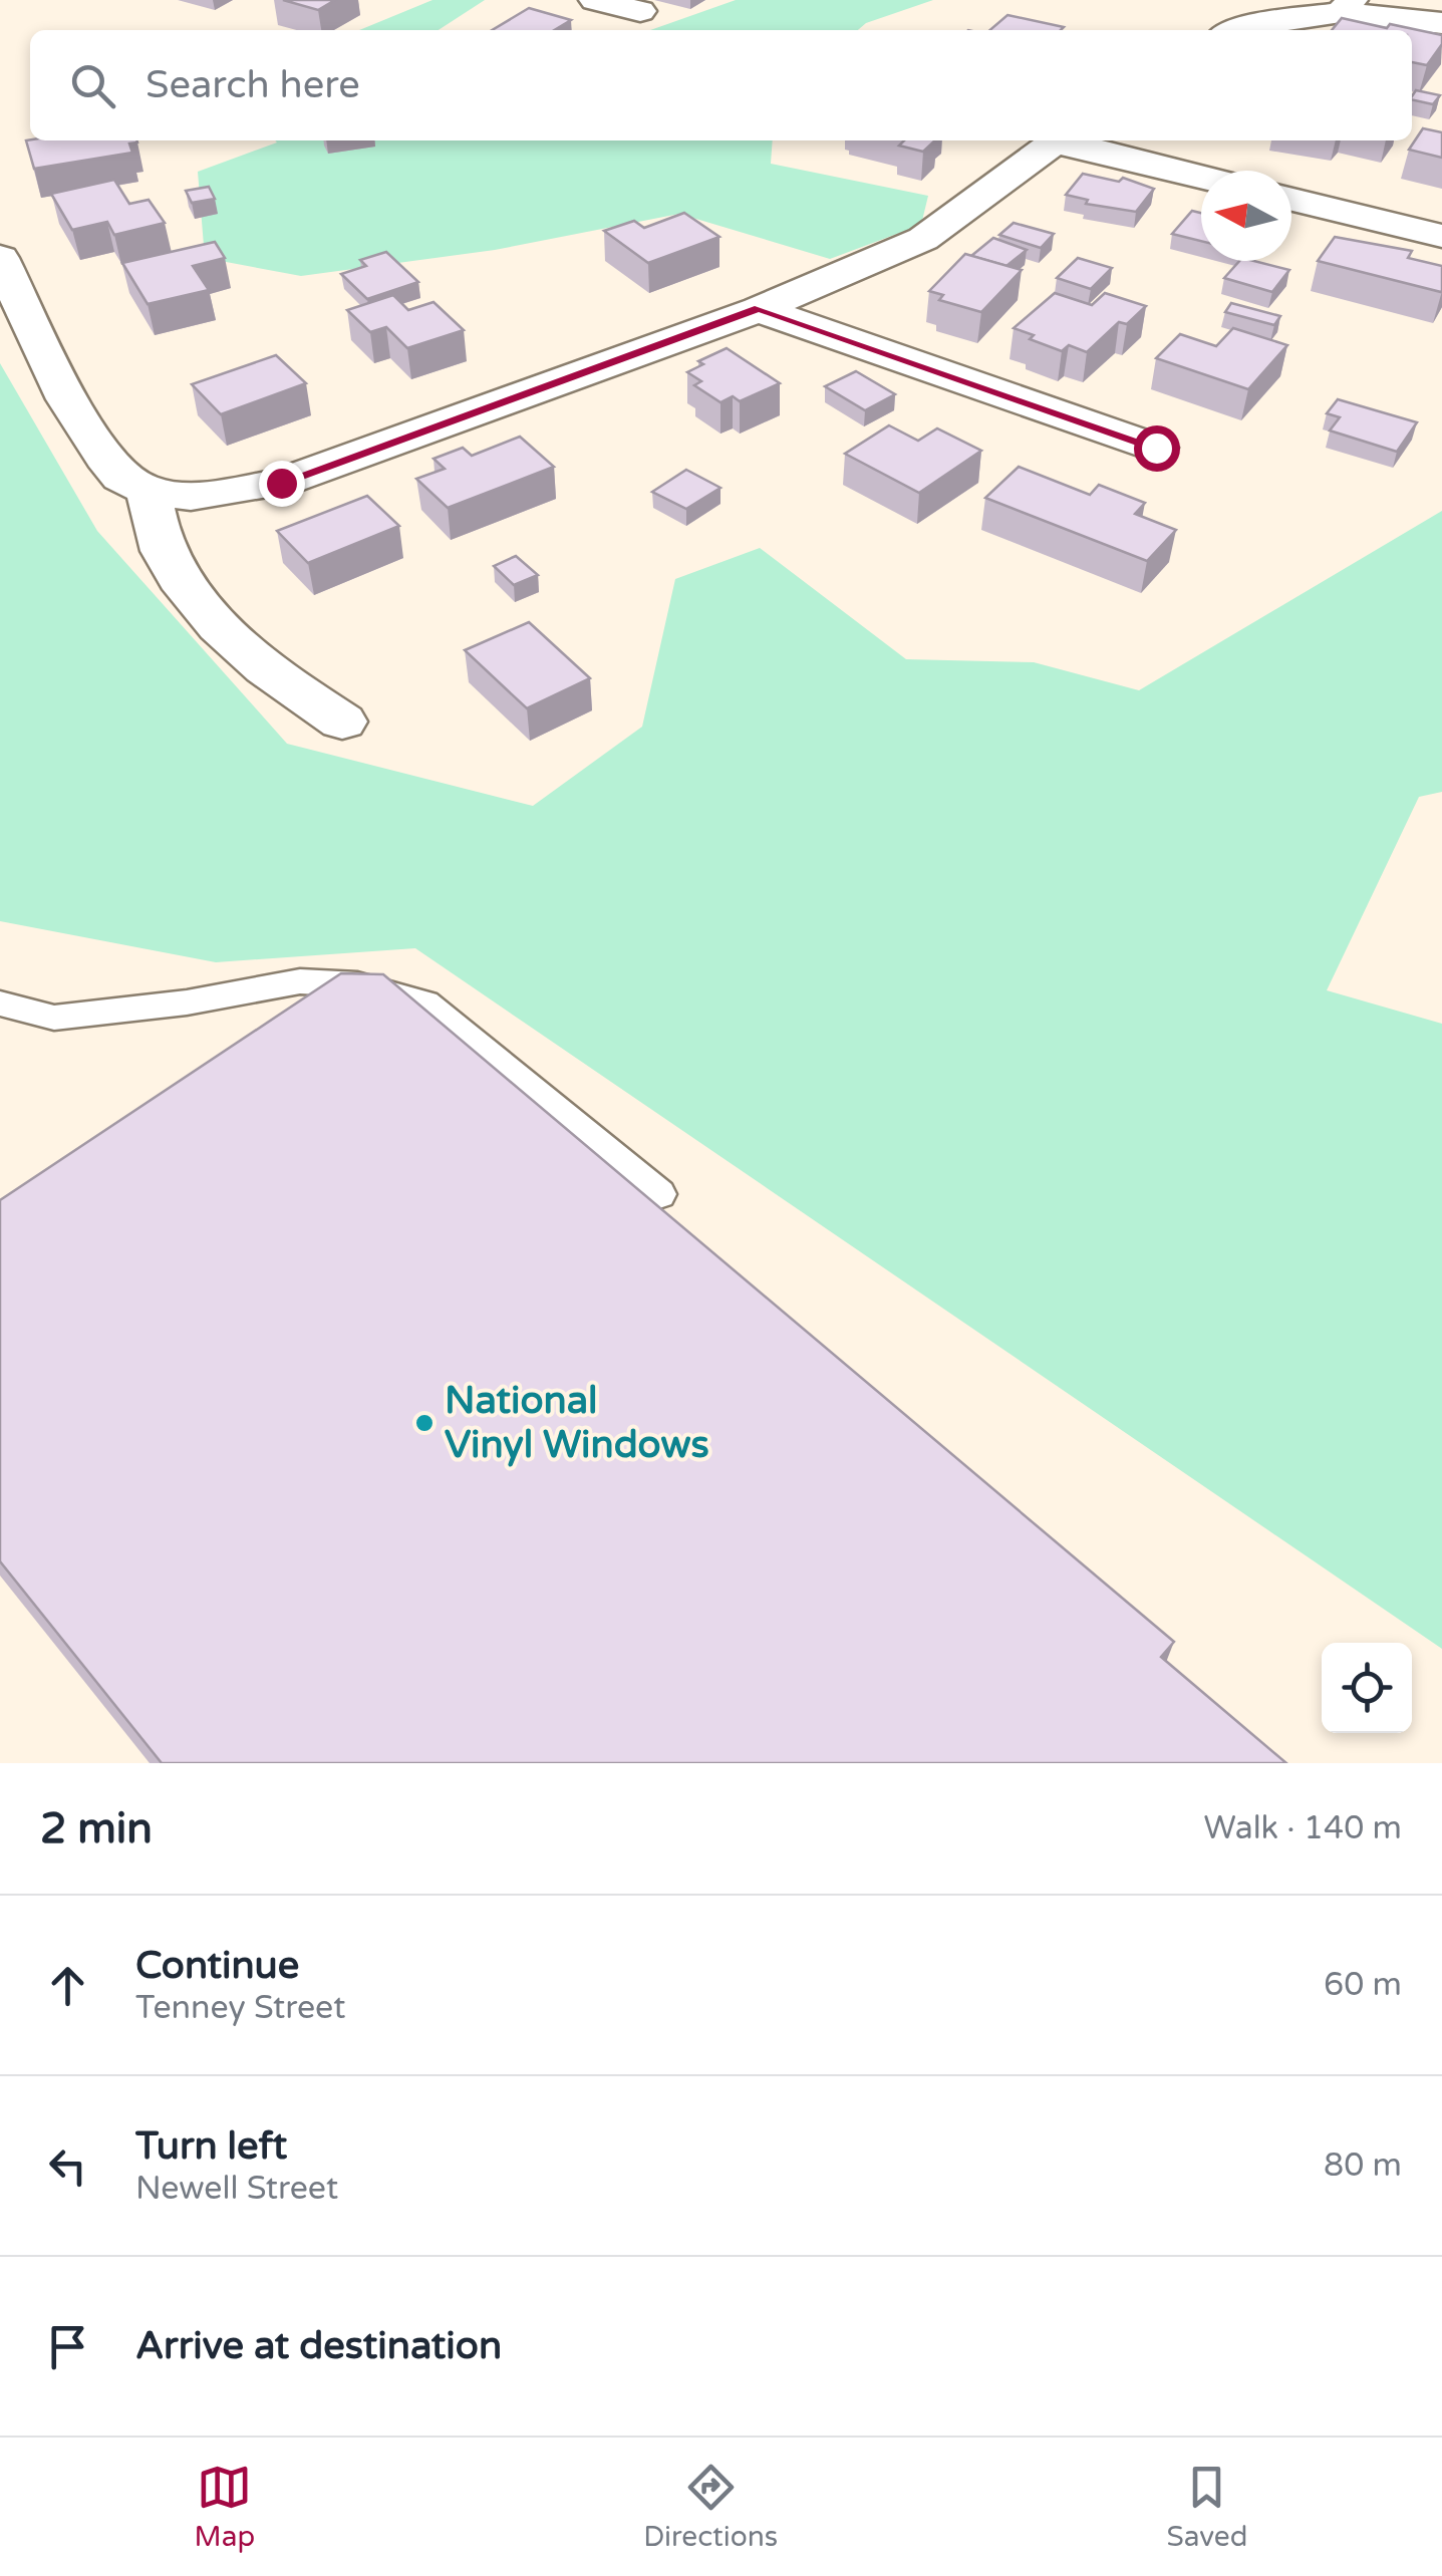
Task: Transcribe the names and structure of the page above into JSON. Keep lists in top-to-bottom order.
{
  "places": ["National Vinyl Windows"],
  "north": "left",
  "page": {
    "search": "Search here",
    "heading": ["2 min", "Walk · 140 m"],
    "list": [
      ["Continue", "Tenney Street", "60 m"],
      ["Turn left", "Newell Street", "80 m"],
      "Arrive at destination"
    ],
    "nav": ["Map", "Directions", "Saved"]
  }
}
